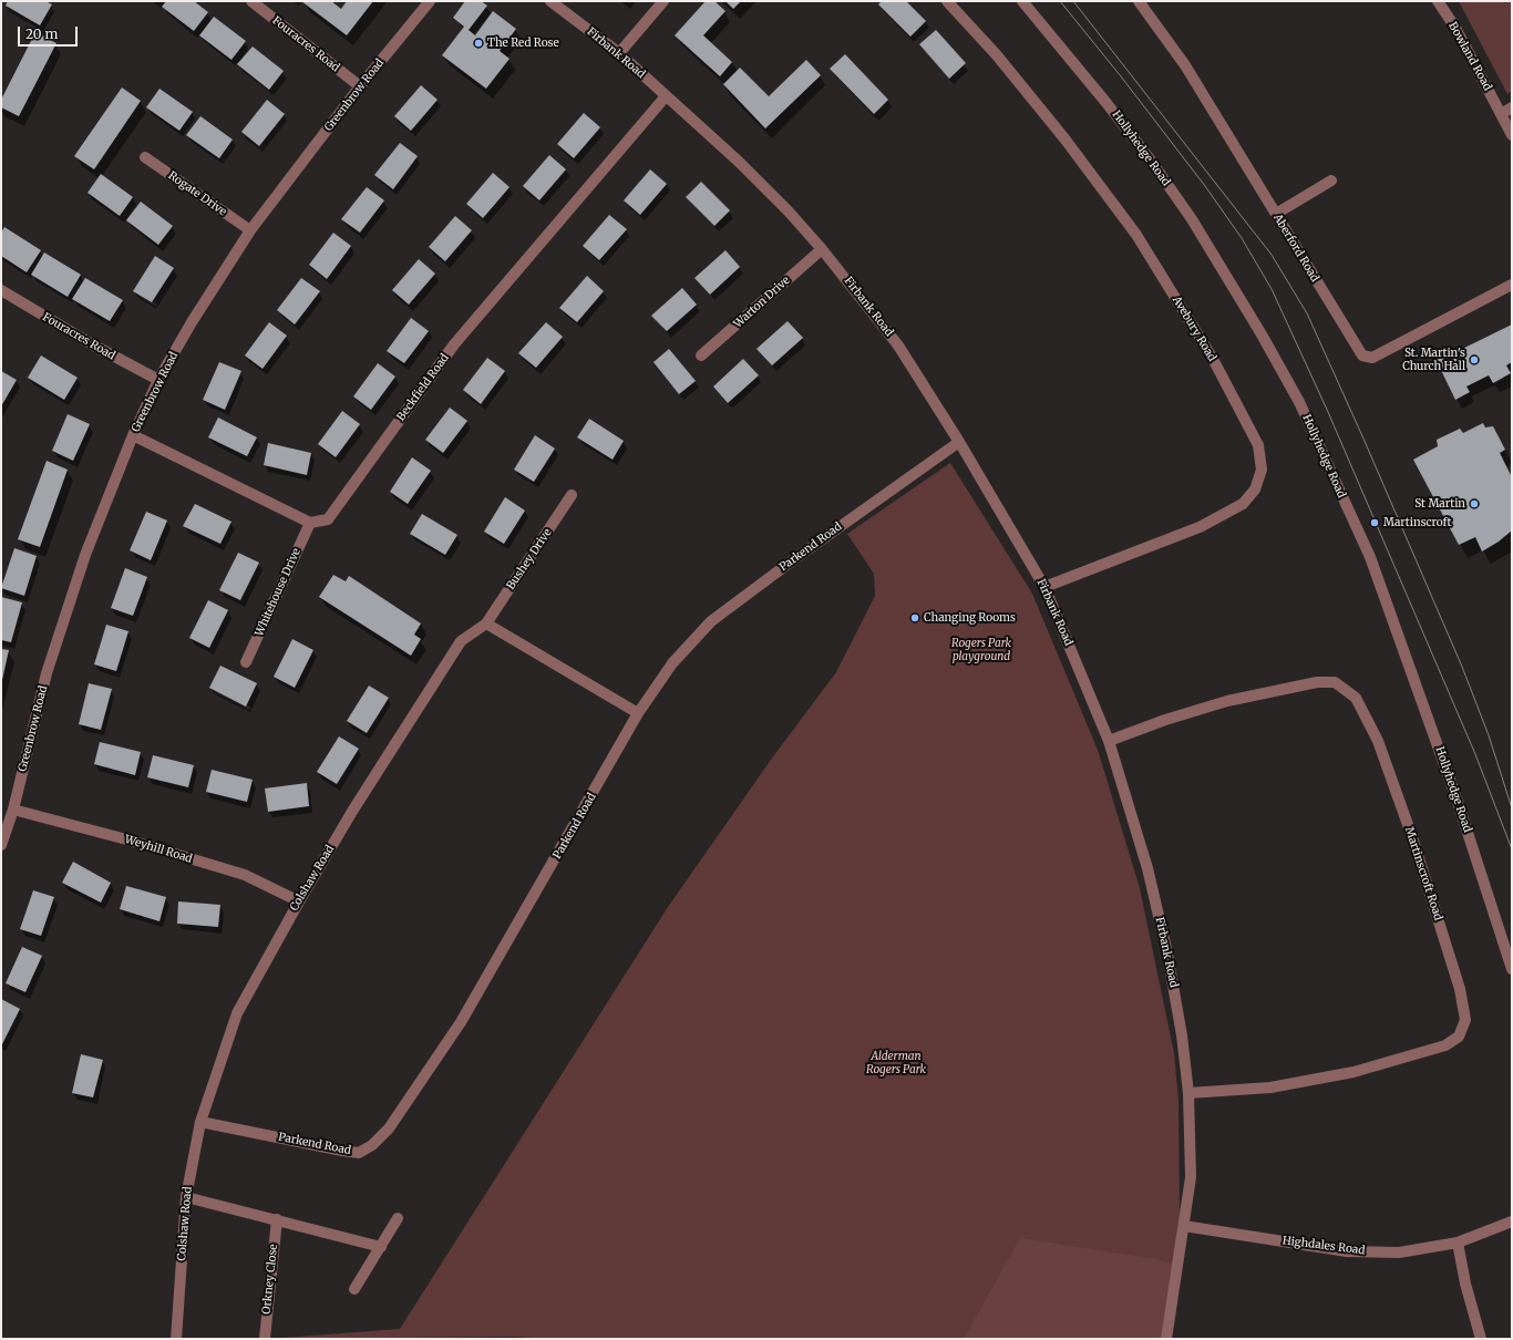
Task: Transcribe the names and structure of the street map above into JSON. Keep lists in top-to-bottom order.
{
  "streets": {
    "street": [
      "Fouracres Road",
      "Firbank Road",
      "Bowland Road",
      "Greenbrow Road",
      "Hollyhedge Road",
      "Rogate Drive",
      "Aberford Road",
      "Warton Drive",
      "Avebury Road",
      "Beckfield Road",
      "Parkend Road",
      "Bushey Drive",
      "Whitehouse Drive",
      "Weyhill Road",
      "Martinscroft Road",
      "Colshaw Road",
      "Highdales Road",
      "Orkney Close"
    ]
  },
  "crossings": [
    ["Fouracres Road", "Greenbrow Road"],
    ["Firbank Road", "Warton Drive"],
    ["Firbank Road", "Avebury Road"],
    ["Firbank Road", "Beckfield Road"],
    ["Firbank Road", "Parkend Road"],
    ["Firbank Road", "Martinscroft Road"],
    ["Firbank Road", "Highdales Road"],
    ["Greenbrow Road", "Rogate Drive"],
    ["Greenbrow Road", "Weyhill Road"],
    ["Beckfield Road", "Whitehouse Drive"],
    ["Parkend Road", "Colshaw Road"],
    ["Bushey Drive", "Colshaw Road"],
    ["Weyhill Road", "Colshaw Road"]
  ],
  "parks": ["Rogers Park playground", "Alderman Rogers Park"],
  "places": [
    "The Red Rose",
    "St. Martin's Church Hall",
    "St Martin",
    "Martinscroft",
    "Changing Rooms"
  ],
  "scale_bar": "20 m"
}
